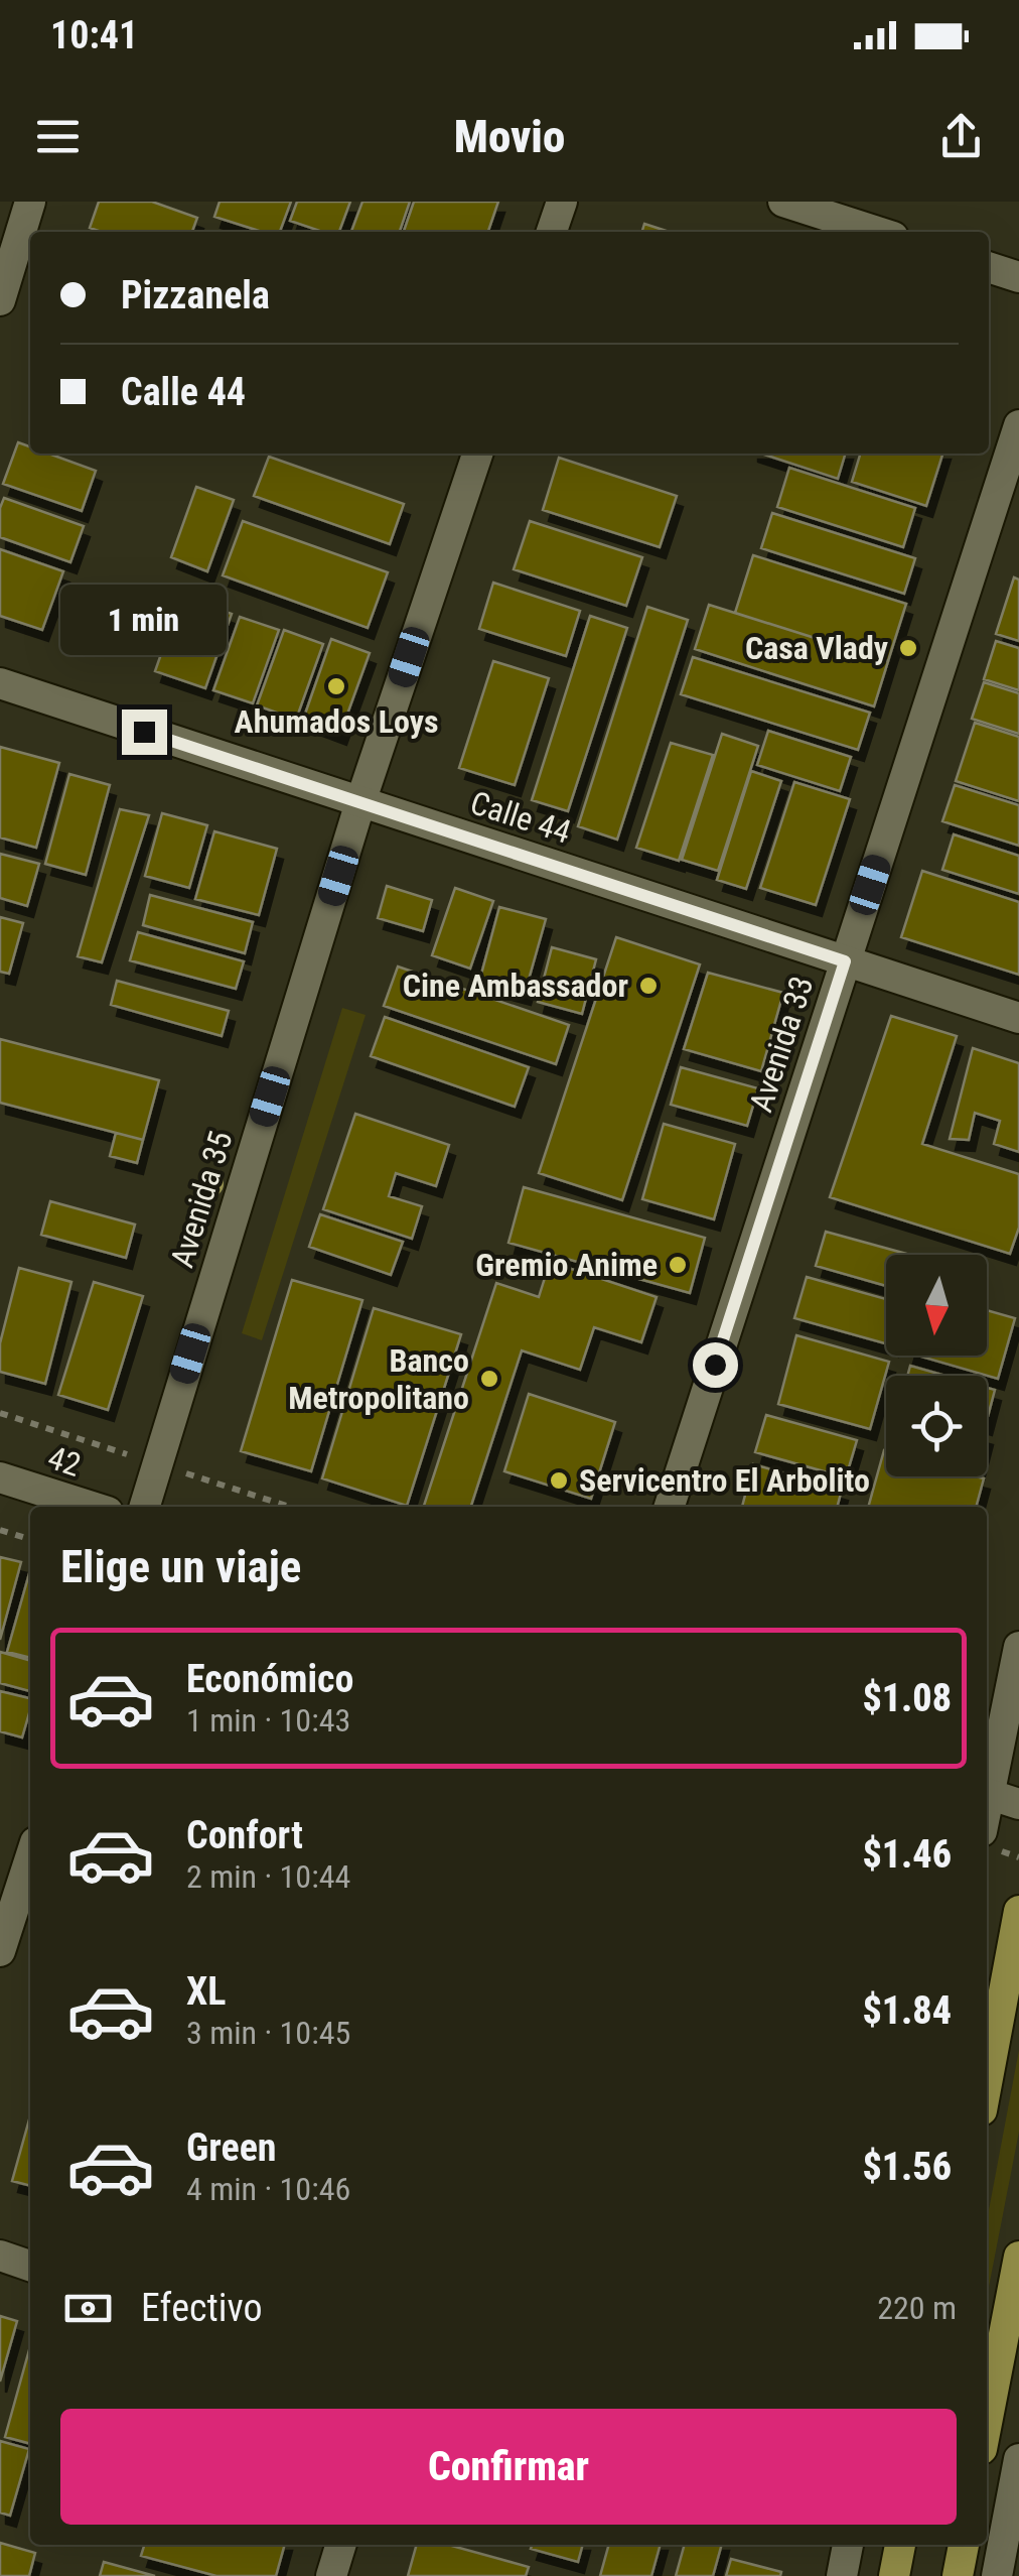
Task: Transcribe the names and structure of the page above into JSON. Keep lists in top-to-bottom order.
{
  "streets": {
    "street": [
      "Calle 44",
      "Avenida 33",
      "Avenida 35",
      "42"
    ]
  },
  "crossings": [
    ["Calle 44", "Avenida 33"],
    ["Calle 44", "Avenida 35"]
  ],
  "places": [
    "Casa Vlady",
    "Ahumados Loys",
    "Cine Ambassador",
    "Gremio Anime",
    "Banco Metropolitano",
    "Servicentro El Arbolito"
  ],
  "north": "bottom",
  "page": {
    "status": "10:41",
    "header": "Movio",
    "banner": ["Pizzanela", "Calle 44"],
    "bubble": "1 min",
    "heading": "Elige un viaje",
    "list": [
      {
        "name": "Económico",
        "note": "1 min · 10:43",
        "value": "$1.08"
      },
      {
        "name": "Confort",
        "note": "2 min · 10:44",
        "value": "$1.46"
      },
      {
        "name": "XL",
        "note": "3 min · 10:45",
        "value": "$1.84"
      },
      {
        "name": "Green",
        "note": "4 min · 10:46",
        "value": "$1.56"
      }
    ],
    "pay": ["Efectivo", "220 m"],
    "buttons": "Confirmar"
  }
}
